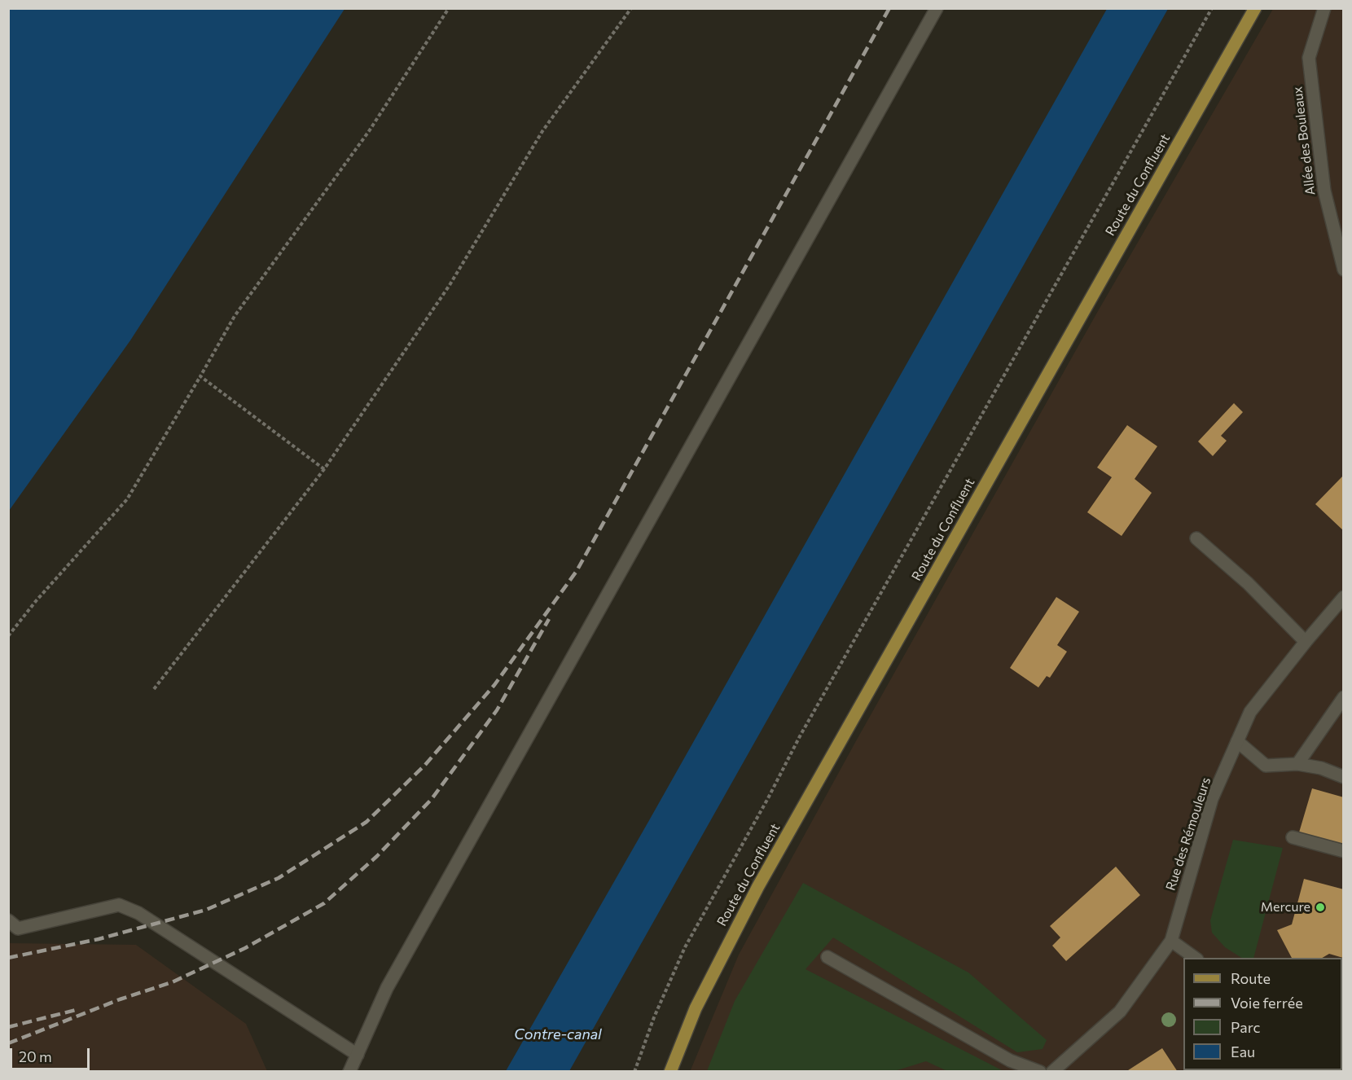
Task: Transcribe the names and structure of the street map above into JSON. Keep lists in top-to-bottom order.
{
  "streets": {
    "main road": ["Route du Confluent"],
    "street": ["Allée des Bouleaux", "Rue des Rémouleurs"]
  },
  "water": ["Contre-canal"],
  "places": ["Mercure"],
  "legend": [
    "Route",
    "Voie ferrée",
    "Parc",
    "Eau"
  ],
  "scale_bar": "20 m"
}
